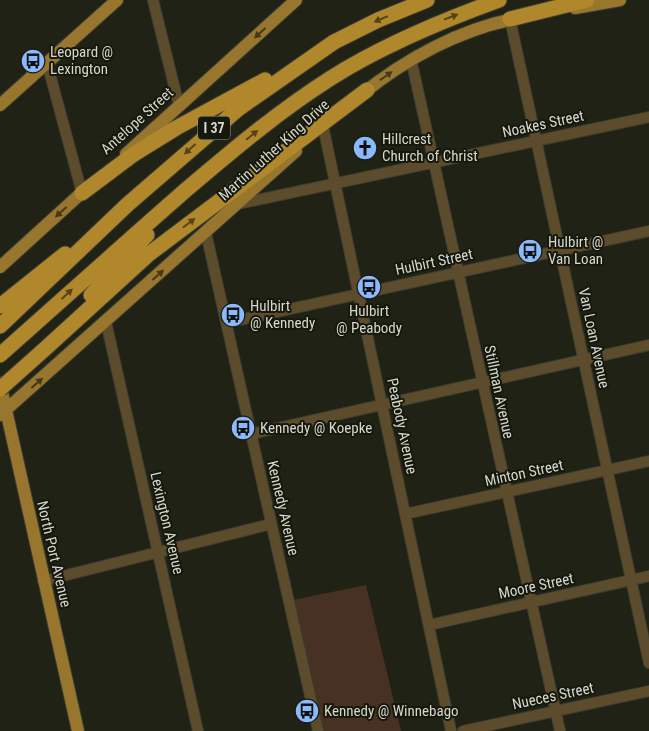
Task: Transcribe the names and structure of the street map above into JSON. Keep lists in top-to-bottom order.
{
  "streets": {
    "highway": ["I 37"],
    "main road": ["Antelope Street", "Martin Luther King Drive", "North Port Avenue"],
    "street": [
      "Noakes Street",
      "Hulbirt Street",
      "Van Loan Avenue",
      "Stillman Avenue",
      "Peabody Avenue",
      "Minton Street",
      "Kennedy Avenue",
      "Lexington Avenue",
      "Moore Street",
      "Nueces Street"
    ]
  },
  "crossings": [
    ["Noakes Street", "Martin Luther King Drive"],
    ["Noakes Street", "Van Loan Avenue"],
    ["Noakes Street", "Stillman Avenue"],
    ["Noakes Street", "Peabody Avenue"],
    ["Martin Luther King Drive", "Van Loan Avenue"],
    ["Martin Luther King Drive", "Stillman Avenue"],
    ["Martin Luther King Drive", "Peabody Avenue"],
    ["Martin Luther King Drive", "Kennedy Avenue"],
    ["Martin Luther King Drive", "Lexington Avenue"],
    ["Martin Luther King Drive", "North Port Avenue"],
    ["Hulbirt Street", "Van Loan Avenue"],
    ["Hulbirt Street", "Stillman Avenue"],
    ["Hulbirt Street", "Peabody Avenue"],
    ["Hulbirt Street", "Kennedy Avenue"],
    ["Van Loan Avenue", "Minton Street"],
    ["Van Loan Avenue", "Moore Street"],
    ["Stillman Avenue", "Minton Street"],
    ["Stillman Avenue", "Moore Street"],
    ["Stillman Avenue", "Nueces Street"],
    ["Peabody Avenue", "Minton Street"],
    ["Peabody Avenue", "Moore Street"]
  ],
  "one_way": ["Antelope Street", "Martin Luther King Drive"],
  "places": {
    "bus stop": [
      "Leopard @ Lexington",
      "Hulbirt @ Van Loan",
      "Hulbirt @ Peabody",
      "Hulbirt @ Kennedy",
      "Kennedy @ Koepke",
      "Kennedy @ Winnebago"
    ],
    "church": ["Hillcrest Church of Christ"]
  }
}
